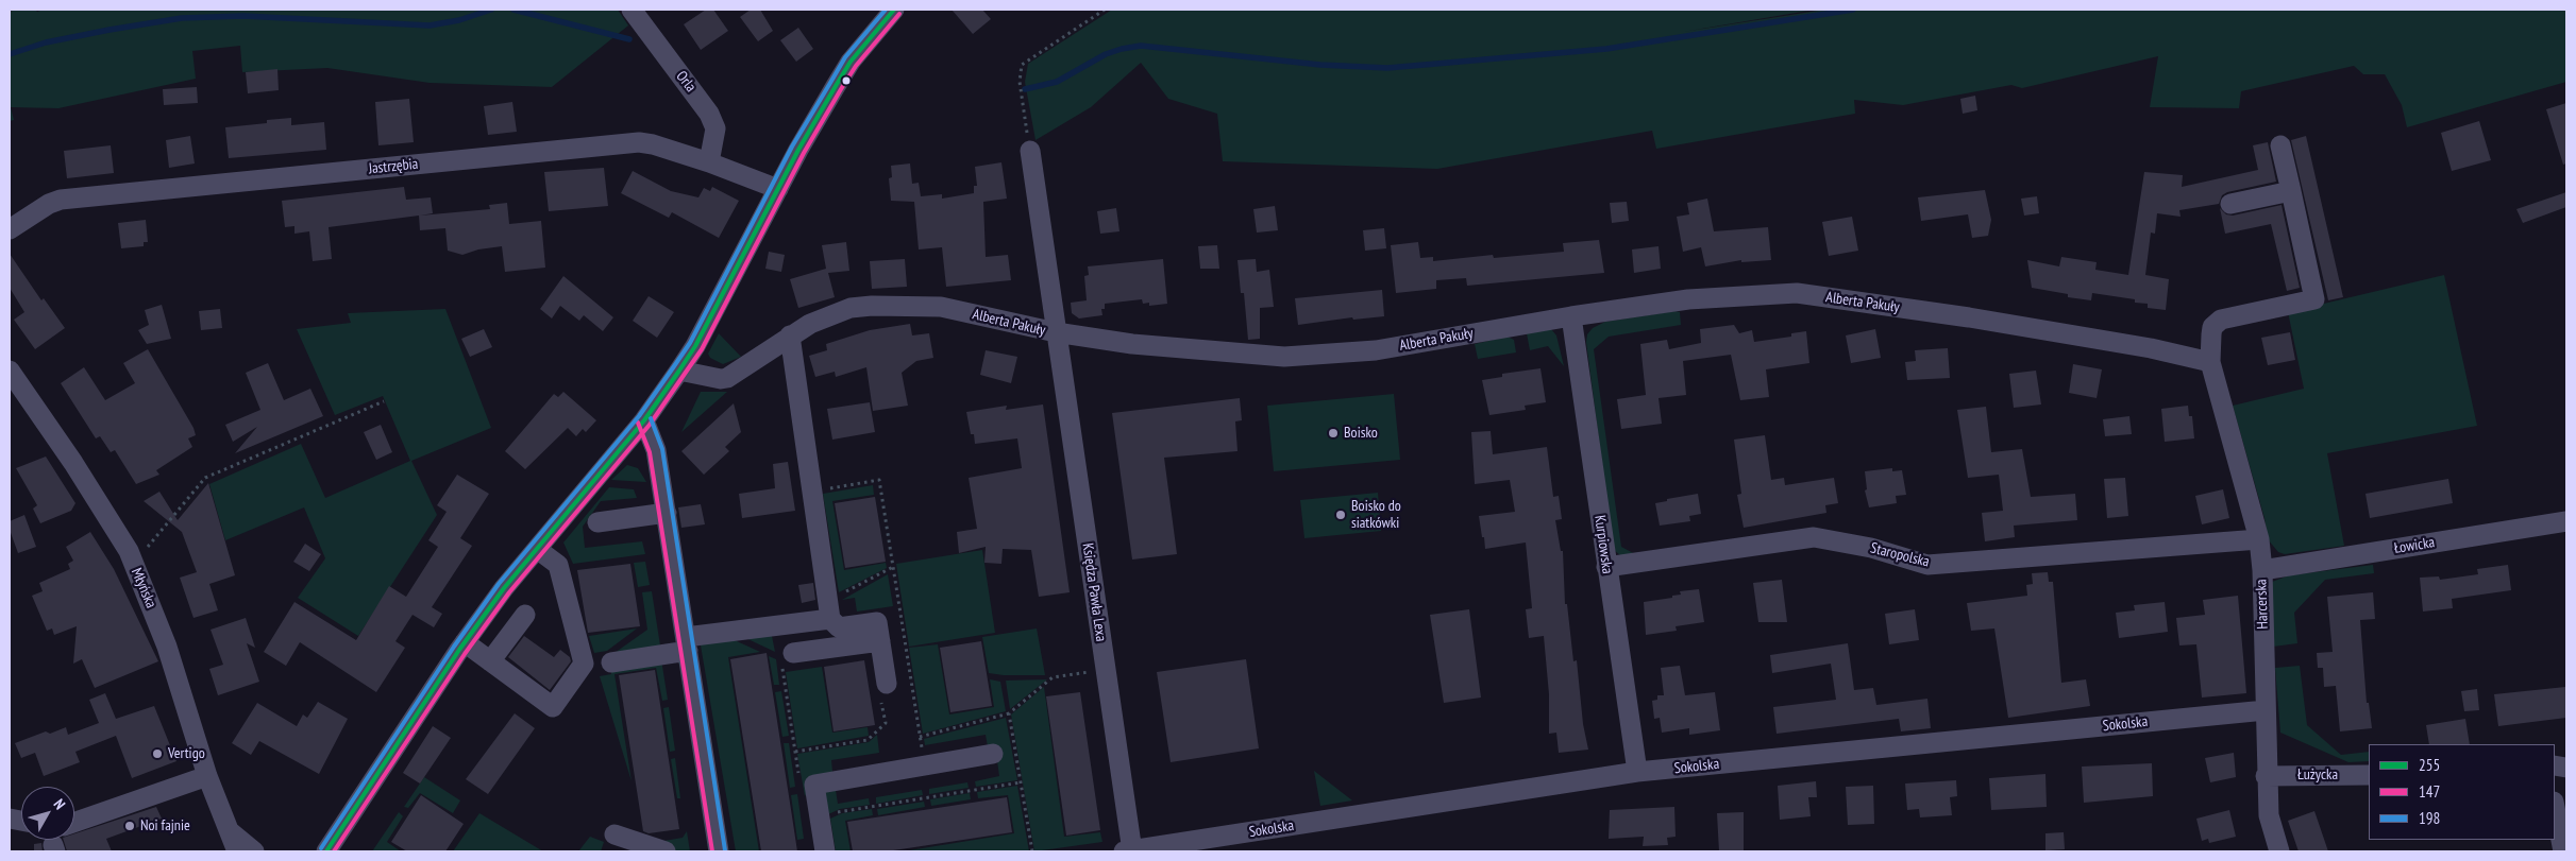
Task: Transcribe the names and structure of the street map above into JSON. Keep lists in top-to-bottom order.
{
  "streets": {
    "street": [
      "Orla",
      "Jastrzębia",
      "Alberta Pakuły",
      "Kurpiowska",
      "Łowicka",
      "Staropolska",
      "Młyńska",
      "Księdza Pawła Lexa",
      "Harcerska",
      "Sokolska",
      "Łużycka"
    ]
  },
  "crossings": [
    ["Orla", "Jastrzębia"],
    ["Alberta Pakuły", "Kurpiowska"],
    ["Alberta Pakuły", "Księdza Pawła Lexa"],
    ["Alberta Pakuły", "Harcerska"],
    ["Kurpiowska", "Staropolska"],
    ["Kurpiowska", "Sokolska"],
    ["Łowicka", "Harcerska"],
    ["Staropolska", "Harcerska"],
    ["Księdza Pawła Lexa", "Sokolska"],
    ["Harcerska", "Sokolska"],
    ["Harcerska", "Łużycka"]
  ],
  "places": [
    "Boisko",
    "Boisko do siatkówki",
    "Vertigo",
    "Noi fajnie"
  ],
  "lines": ["transit line 255", "transit line 198", "transit line 147"],
  "legend": ["255", "147", "198"],
  "north": "top right"
}
